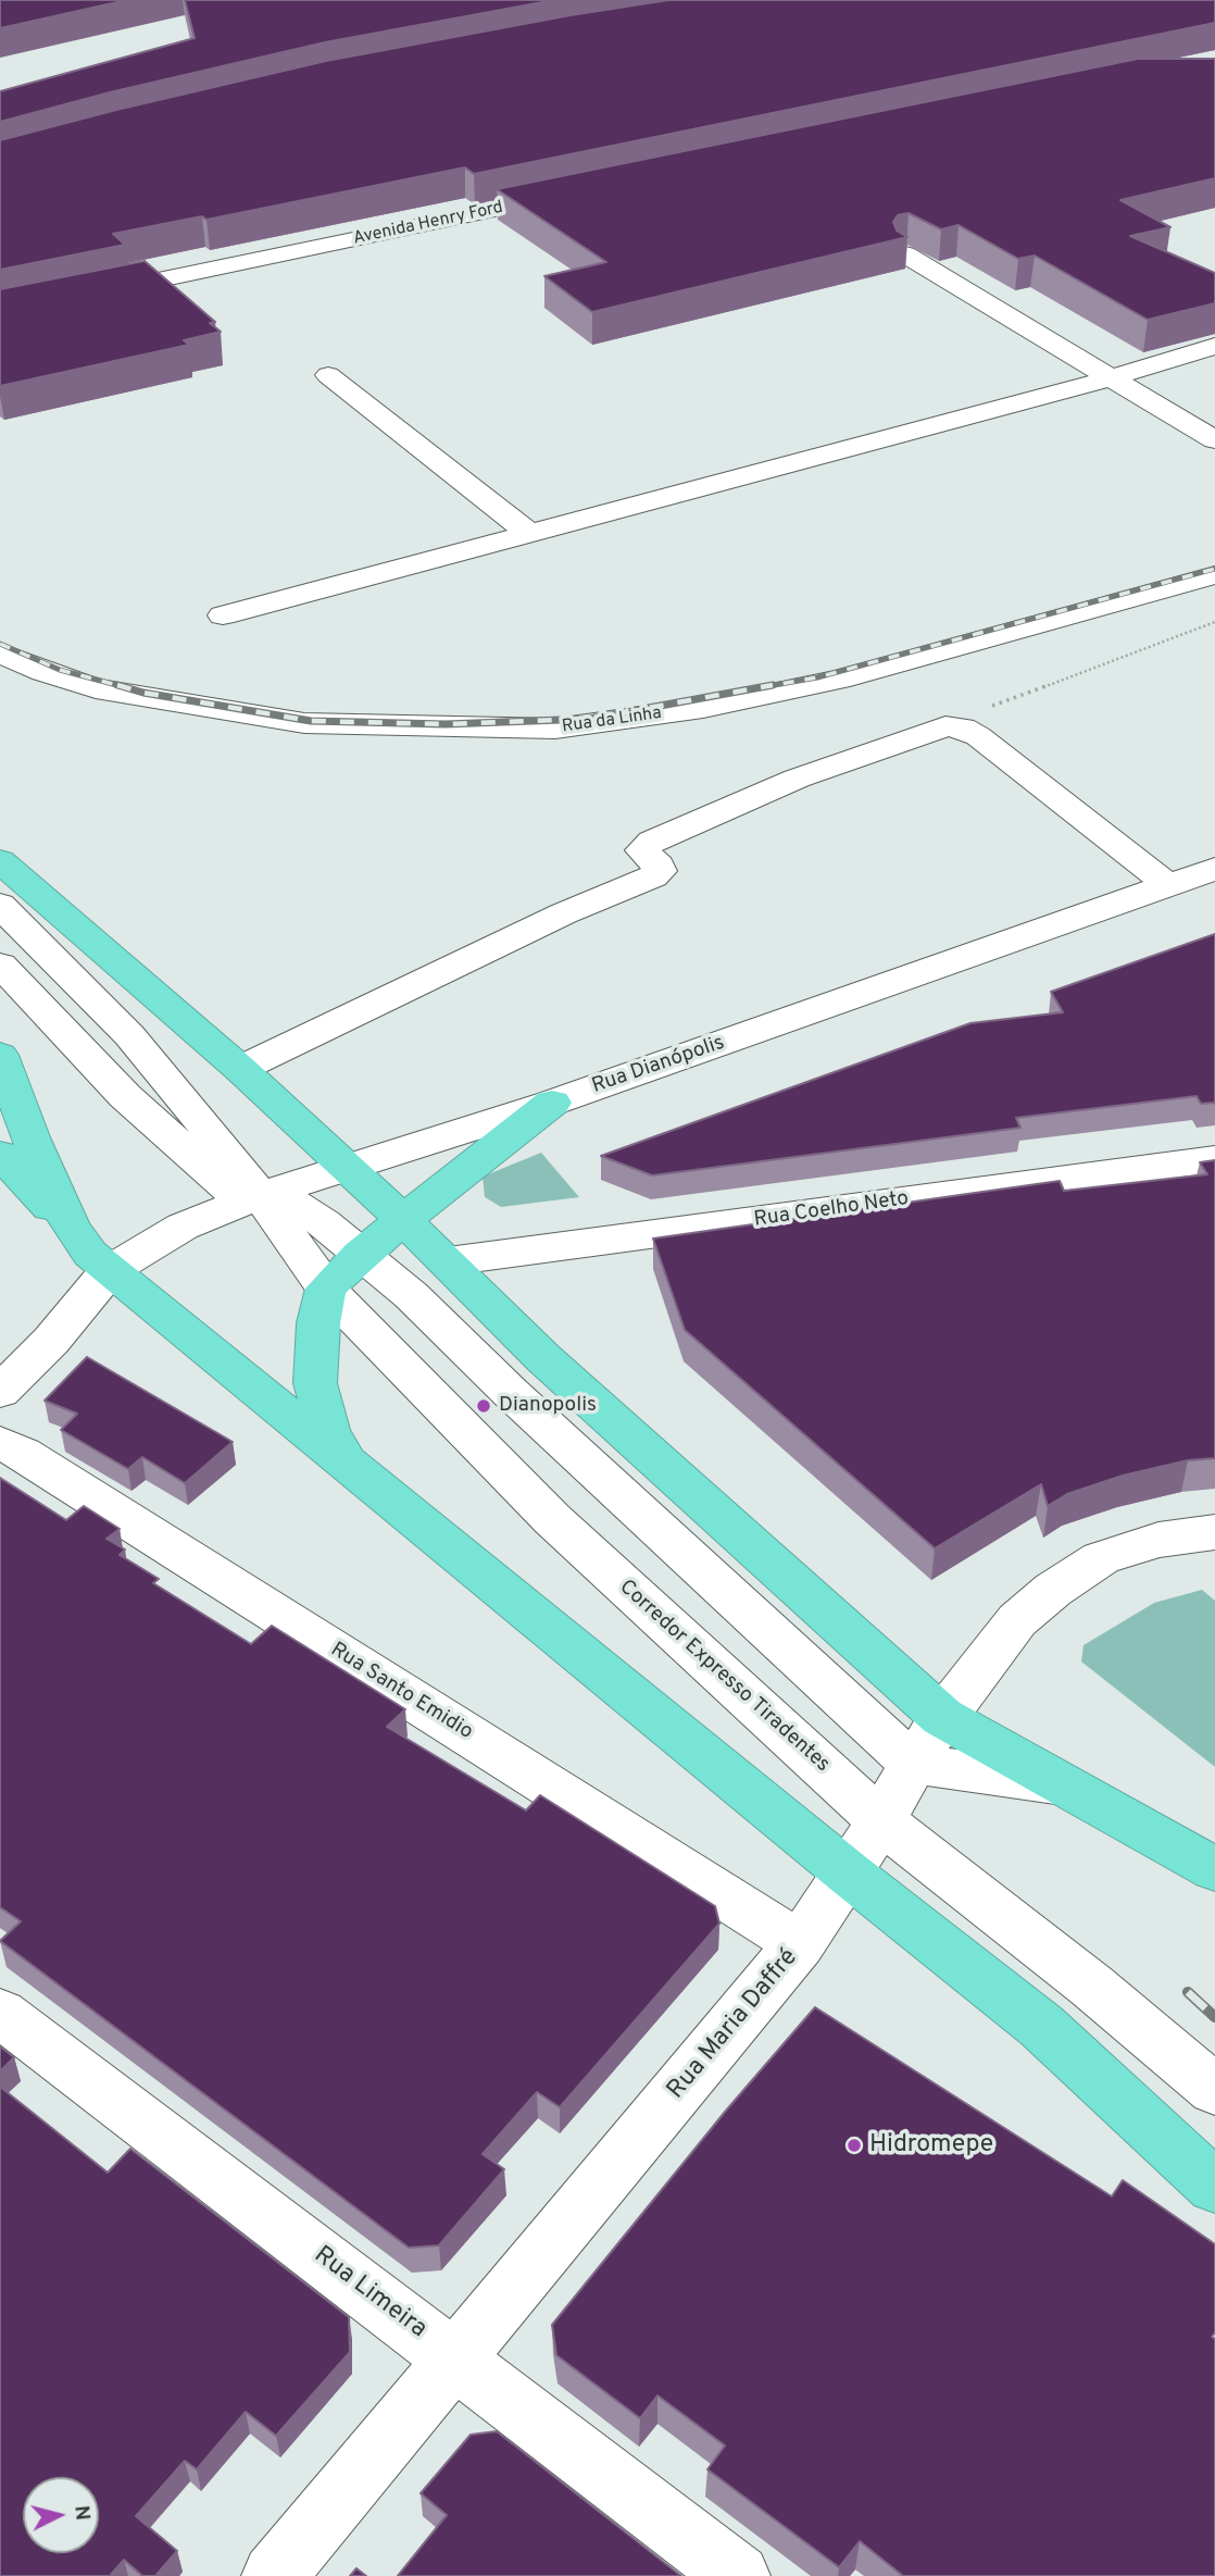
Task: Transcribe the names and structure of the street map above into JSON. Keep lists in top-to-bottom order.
{
  "streets": {
    "street": [
      "Avenida Henry Ford",
      "Rua da Linha",
      "Rua Dianópolis",
      "Rua Coelho Neto",
      "Corredor Expresso Tiradentes",
      "Rua Santo Emidio",
      "Rua Maria Daffré",
      "Rua Limeira"
    ]
  },
  "crossings": [
    ["Rua Dianópolis", "Corredor Expresso Tiradentes"],
    ["Corredor Expresso Tiradentes", "Rua Maria Daffré"],
    ["Rua Santo Emidio", "Rua Maria Daffré"],
    ["Rua Maria Daffré", "Rua Limeira"]
  ],
  "places": ["Dianopolis", "Hidromepe"],
  "north": "right"
}
